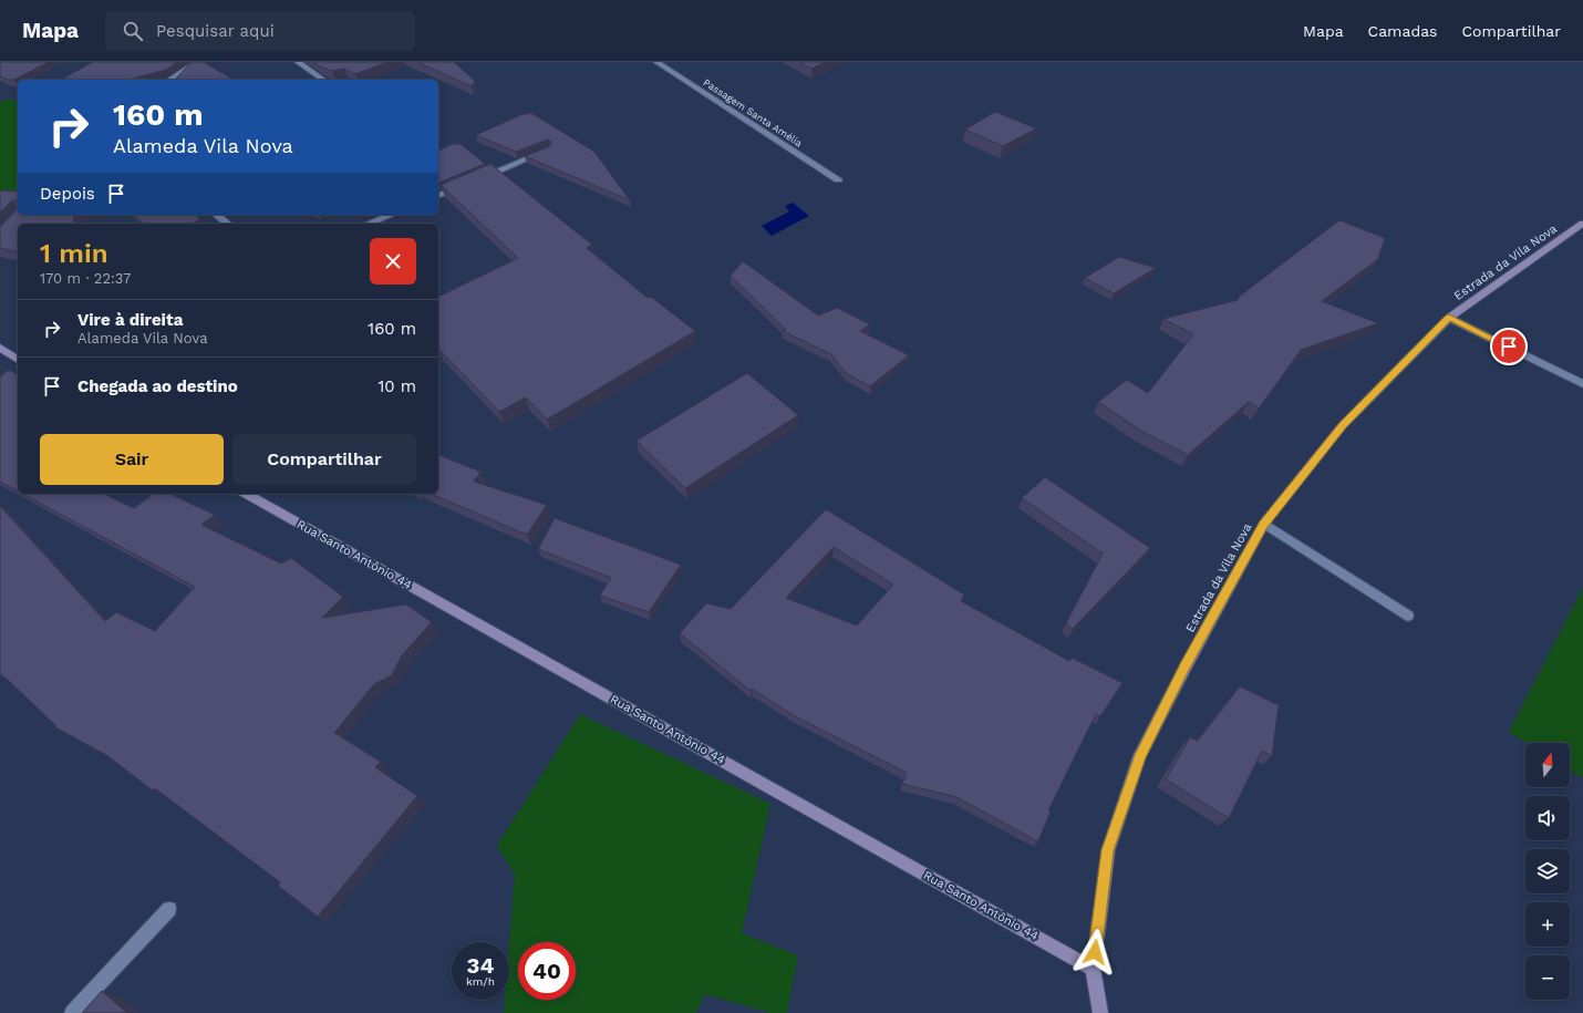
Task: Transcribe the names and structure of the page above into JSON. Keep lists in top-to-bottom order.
{
  "streets": {
    "street": ["Passagem Santa Amélia", "Estrada da Vila Nova", "Rua Santo Antônio 44"]
  },
  "crossings": [
    ["Estrada da Vila Nova", "Rua Santo Antônio 44"]
  ],
  "north": "top",
  "page": {
    "header": "Mapa",
    "search": "Pesquisar aqui",
    "nav": ["Mapa", "Camadas", "Compartilhar"],
    "turn": ["160 m", "Alameda Vila Nova"],
    "then": "Depois",
    "heading": ["1 min", "170 m · 22:37"],
    "list": [
      {
        "name": "Vire à direita",
        "note": "Alameda Vila Nova",
        "value": "160 m"
      },
      {
        "name": "Chegada ao destino",
        "value": "10 m"
      }
    ],
    "buttons": ["Sair", "Compartilhar"],
    "map_buttons": ["+", "−"],
    "speed": "34 km/h",
    "limit": "40"
  }
}
